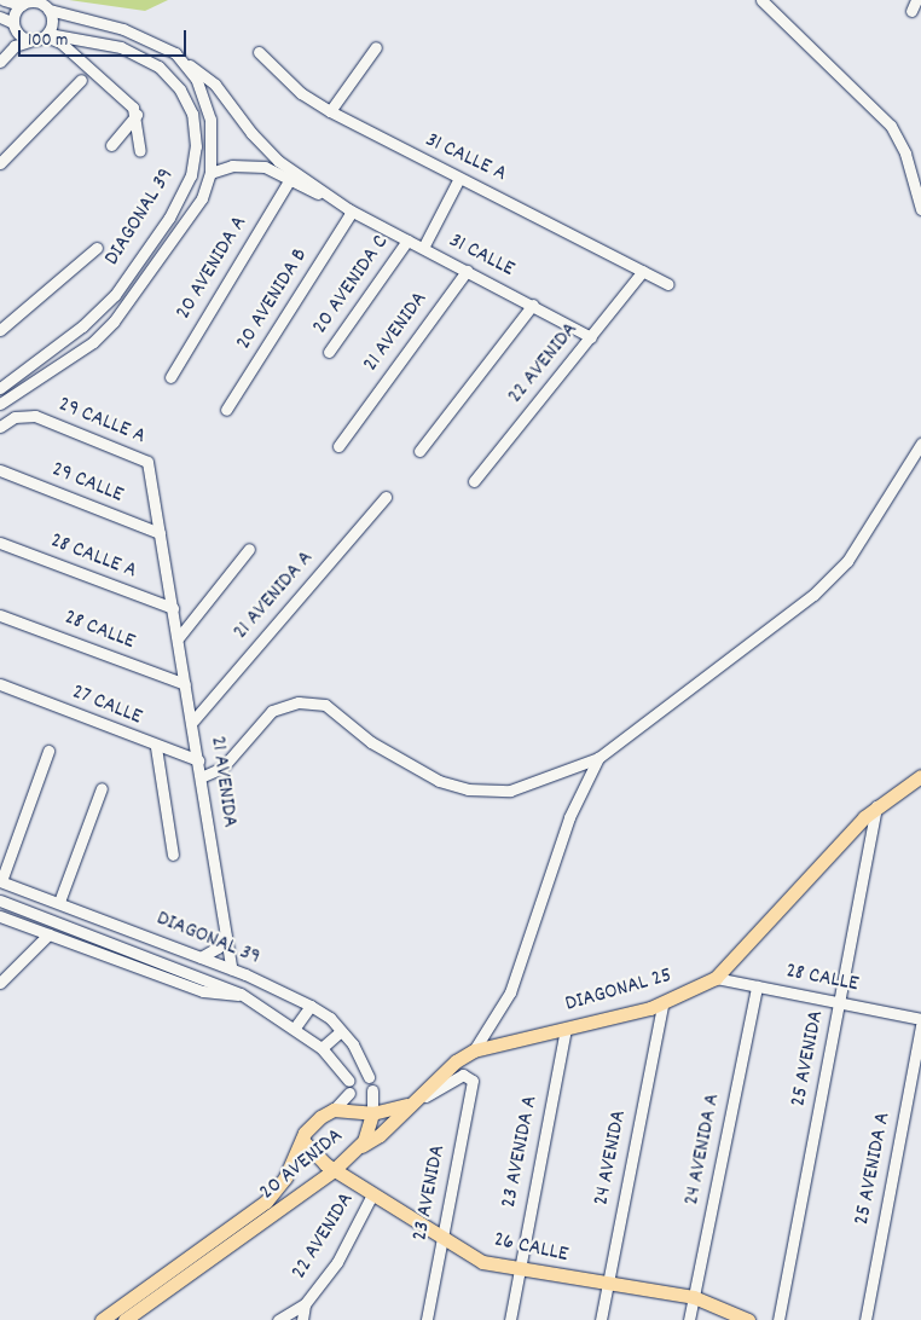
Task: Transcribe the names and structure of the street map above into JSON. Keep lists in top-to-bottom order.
{
  "streets": {
    "main road": ["DIAGONAL 25", "20 AVENIDA", "26 CALLE"],
    "street": [
      "31 CALLE A",
      "DIAGONAL 39",
      "31 CALLE",
      "20 AVENIDA A",
      "20 AVENIDA C",
      "20 AVENIDA B",
      "21 AVENIDA",
      "22 AVENIDA",
      "29 CALLE A",
      "29 CALLE",
      "28 CALLE A",
      "21 AVENIDA A",
      "28 CALLE",
      "27 CALLE",
      "25 AVENIDA",
      "24 AVENIDA A",
      "23 AVENIDA A",
      "24 AVENIDA",
      "25 AVENIDA A",
      "23 AVENIDA"
    ]
  },
  "crossings": [
    ["31 CALLE A", "20 AVENIDA C"],
    ["31 CALLE A", "22 AVENIDA"],
    ["DIAGONAL 39", "31 CALLE"],
    ["DIAGONAL 39", "21 AVENIDA"],
    ["31 CALLE", "20 AVENIDA A"],
    ["31 CALLE", "20 AVENIDA C"],
    ["31 CALLE", "20 AVENIDA B"],
    ["31 CALLE", "21 AVENIDA"],
    ["31 CALLE", "22 AVENIDA"],
    ["21 AVENIDA", "29 CALLE A"],
    ["21 AVENIDA", "29 CALLE"],
    ["21 AVENIDA", "28 CALLE A"],
    ["21 AVENIDA", "21 AVENIDA A"],
    ["21 AVENIDA", "28 CALLE"],
    ["21 AVENIDA", "27 CALLE"],
    ["22 AVENIDA", "26 CALLE"],
    ["28 CALLE", "DIAGONAL 25"],
    ["28 CALLE", "25 AVENIDA"],
    ["28 CALLE", "24 AVENIDA A"],
    ["DIAGONAL 25", "25 AVENIDA"],
    ["DIAGONAL 25", "23 AVENIDA A"],
    ["DIAGONAL 25", "24 AVENIDA"],
    ["DIAGONAL 25", "20 AVENIDA"],
    ["DIAGONAL 25", "23 AVENIDA"],
    ["24 AVENIDA A", "26 CALLE"],
    ["23 AVENIDA A", "26 CALLE"],
    ["24 AVENIDA", "26 CALLE"],
    ["20 AVENIDA", "26 CALLE"],
    ["23 AVENIDA", "26 CALLE"]
  ],
  "scale_bar": "100 m"
}
